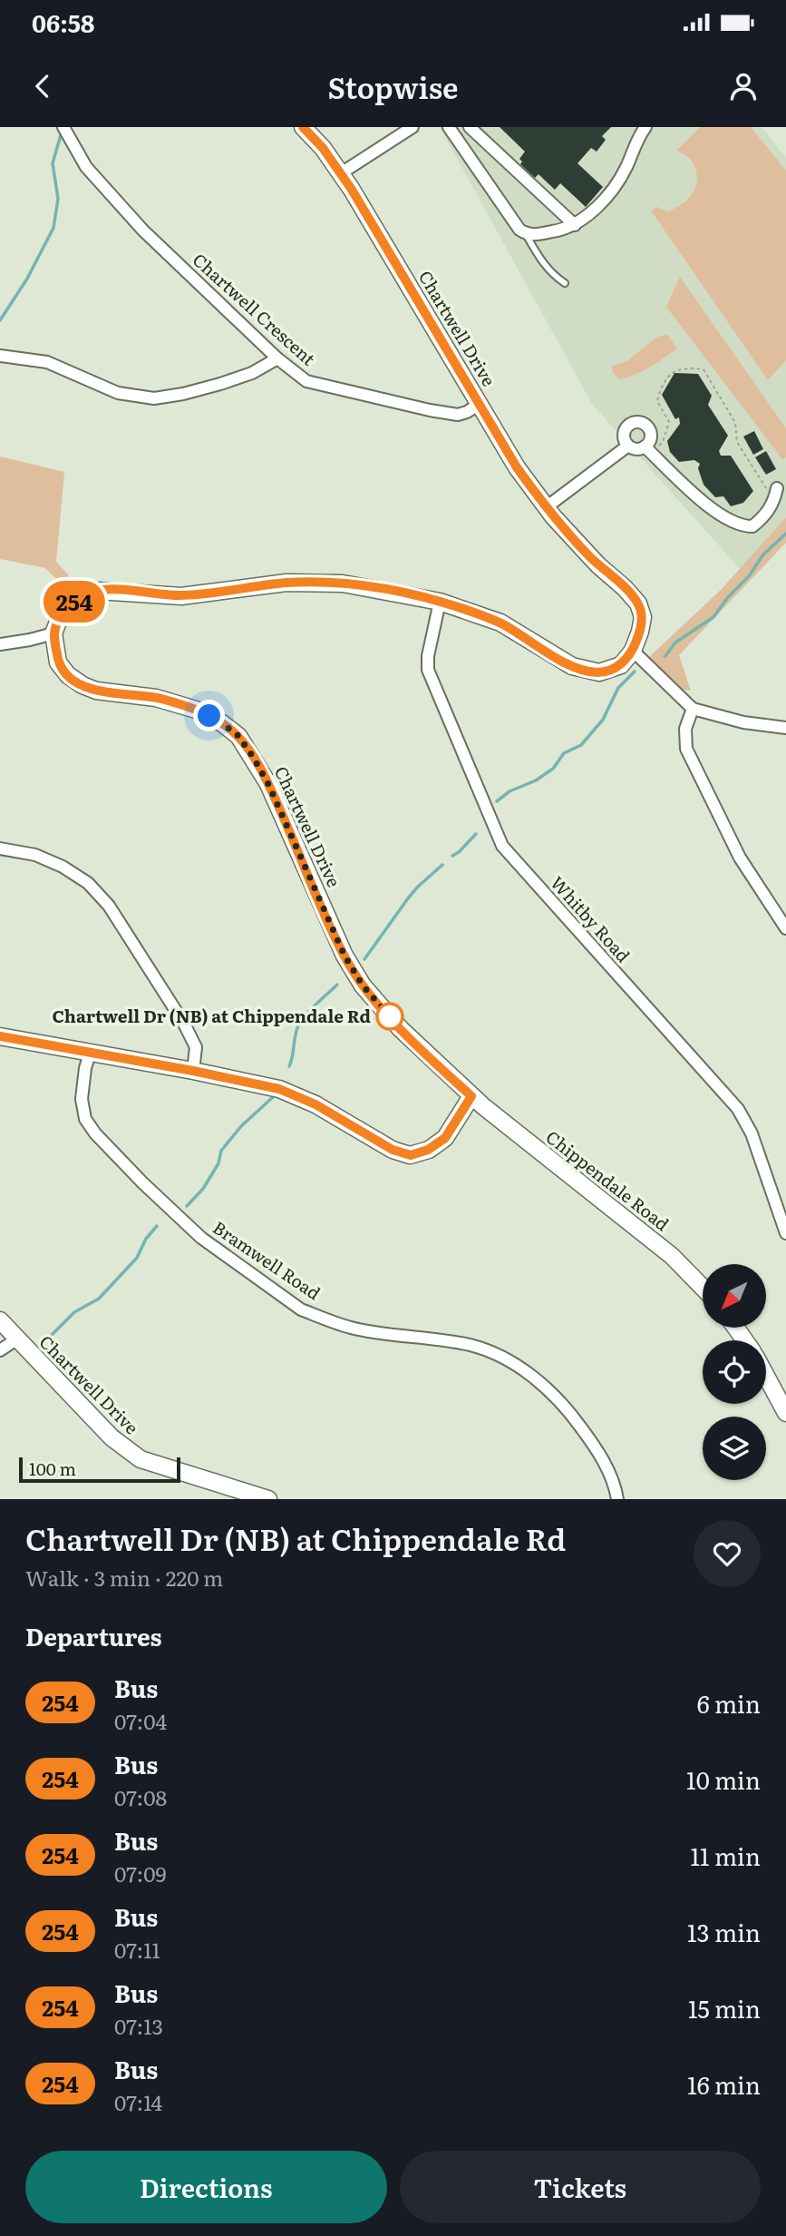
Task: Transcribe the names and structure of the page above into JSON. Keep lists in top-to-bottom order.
{
  "streets": {
    "street": [
      "Chartwell Crescent",
      "Chartwell Drive",
      "Whitby Road",
      "Chippendale Road",
      "Bramwell Road"
    ]
  },
  "crossings": [
    ["Chartwell Crescent", "Chartwell Drive"],
    ["Chartwell Drive", "Chippendale Road"]
  ],
  "places": ["Chartwell Dr (NB) at Chippendale Rd"],
  "lines": ["bus line 254"],
  "scale_bar": "100 m",
  "north": "bottom left",
  "page": {
    "status": "06:58",
    "header": "Stopwise",
    "on_map": "254",
    "scale": "100 m",
    "heading": [
      ["Chartwell Dr (NB) at Chippendale Rd", "Walk · 3 min · 220 m"],
      "Departures"
    ],
    "list": [
      {
        "mark": "254",
        "name": "Bus",
        "note": "07:04",
        "value": "6 min"
      },
      {
        "mark": "254",
        "name": "Bus",
        "note": "07:08",
        "value": "10 min"
      },
      {
        "mark": "254",
        "name": "Bus",
        "note": "07:09",
        "value": "11 min"
      },
      {
        "mark": "254",
        "name": "Bus",
        "note": "07:11",
        "value": "13 min"
      },
      {
        "mark": "254",
        "name": "Bus",
        "note": "07:13",
        "value": "15 min"
      },
      {
        "mark": "254",
        "name": "Bus",
        "note": "07:14",
        "value": "16 min"
      }
    ],
    "buttons": ["Directions", "Tickets"]
  }
}
